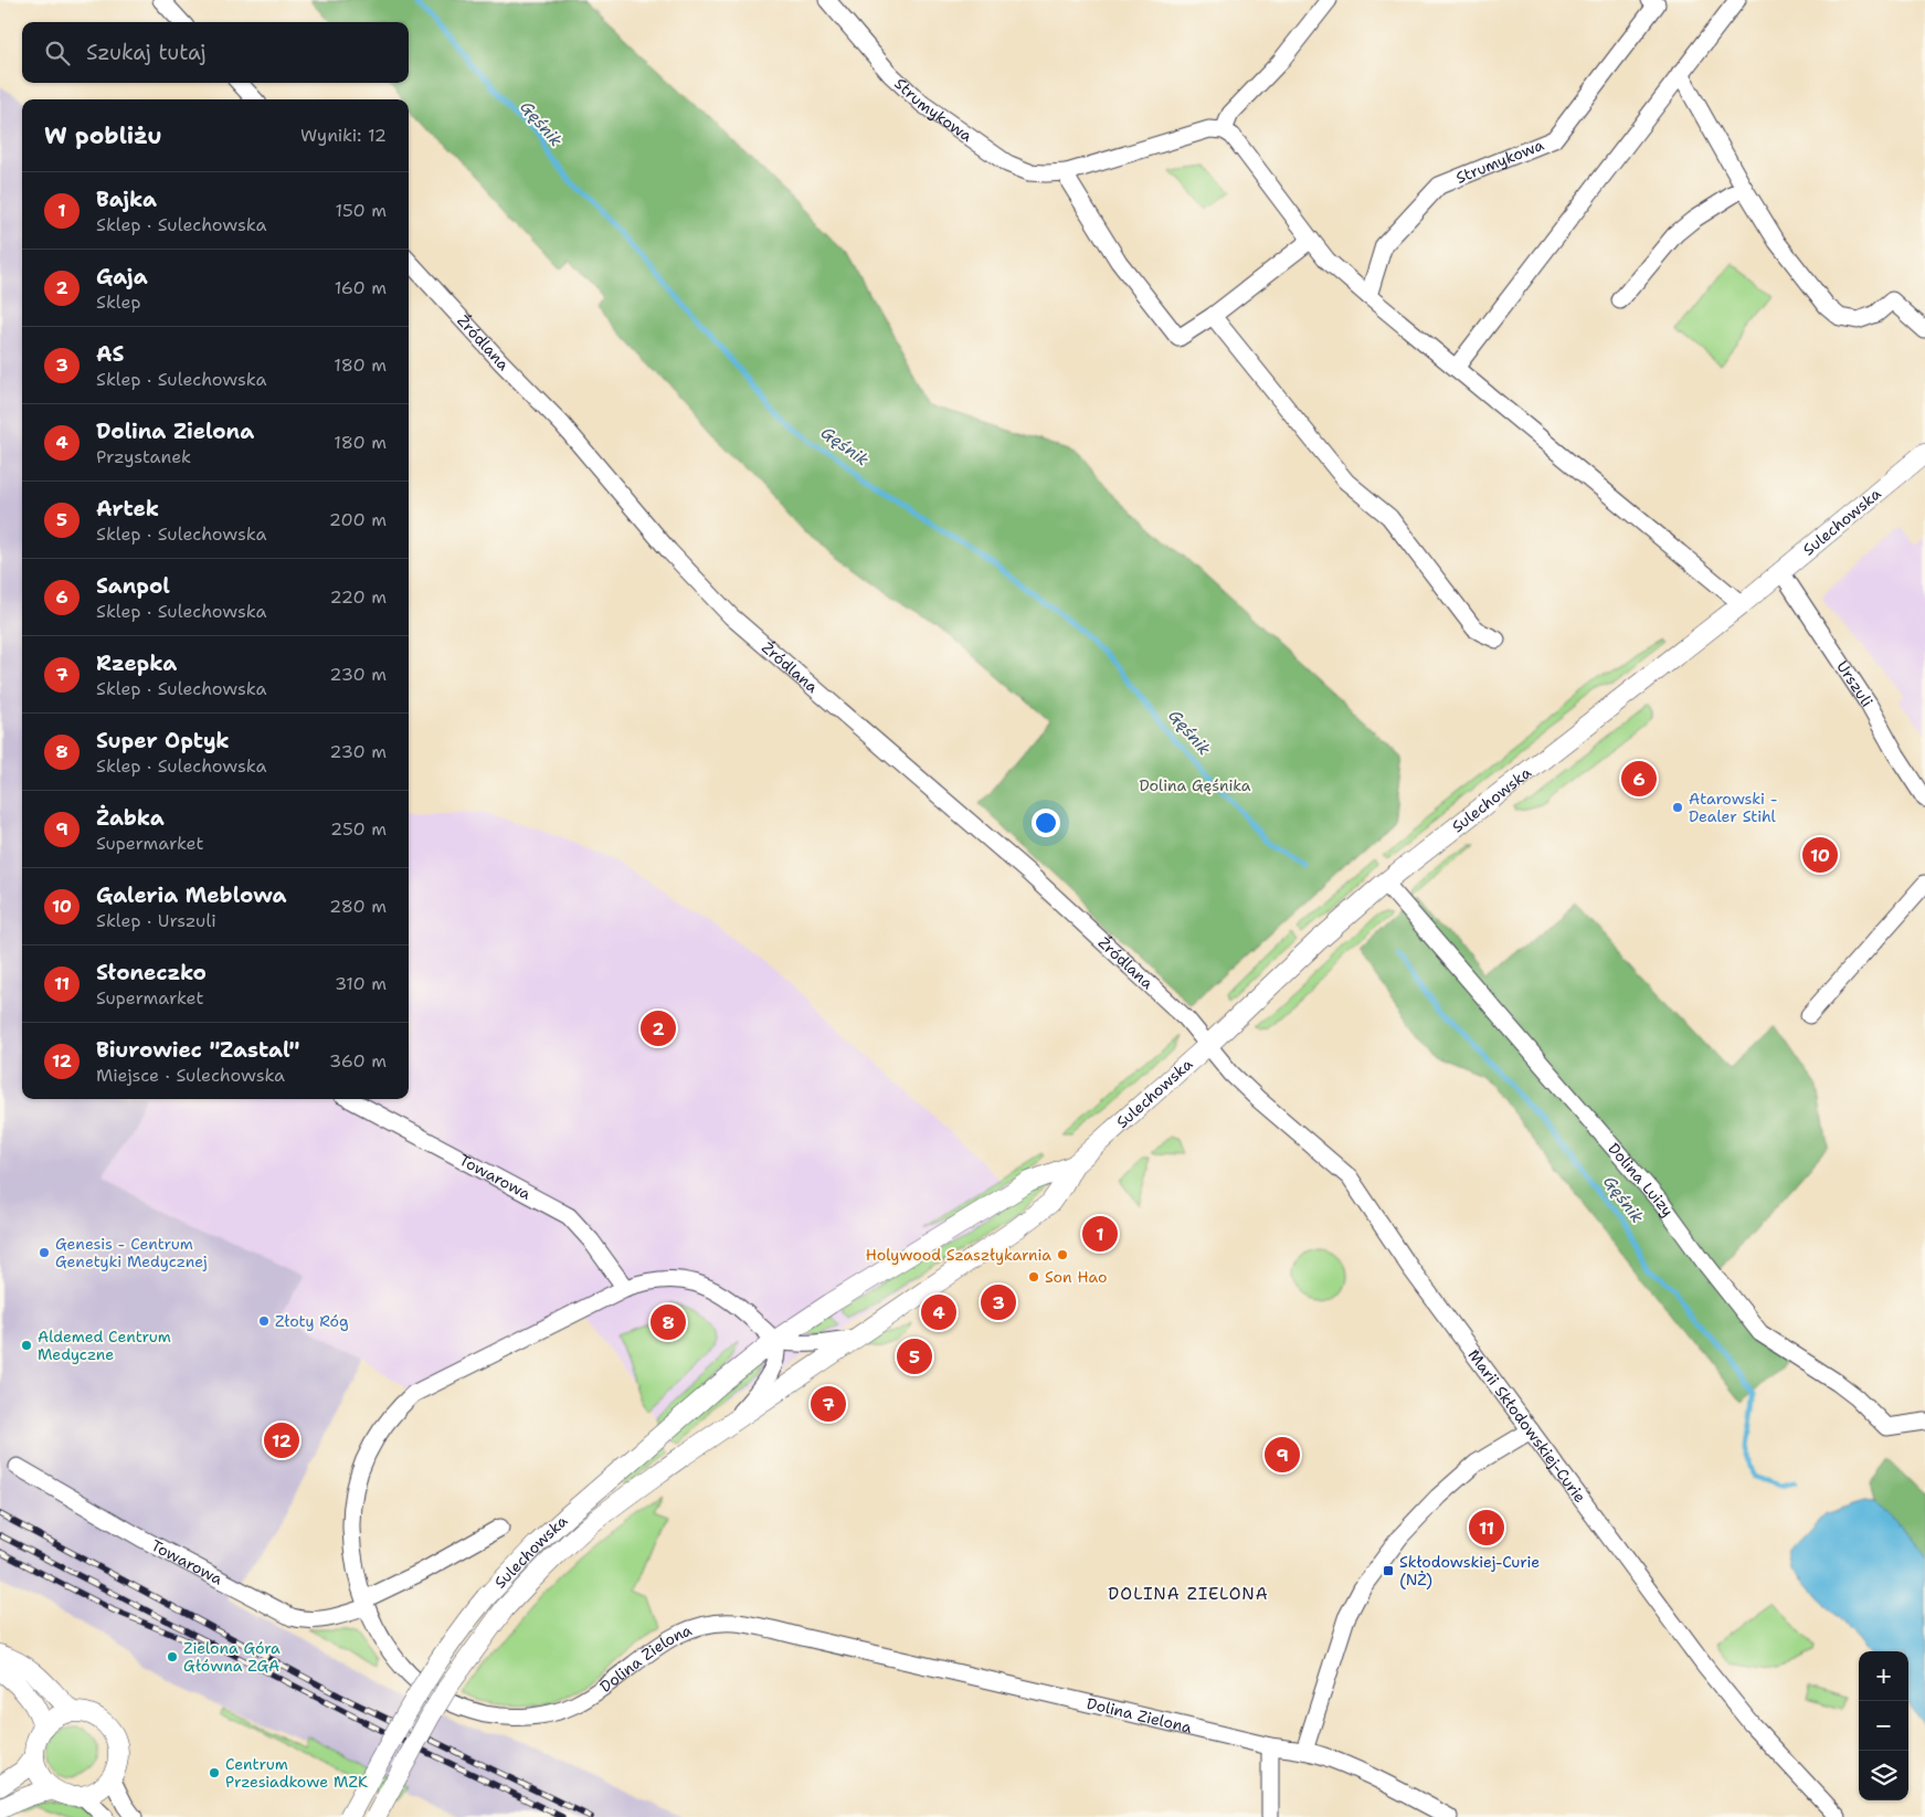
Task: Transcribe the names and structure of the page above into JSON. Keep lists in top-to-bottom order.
{
  "streets": {
    "street": [
      "Strumykowa",
      "Źródlana",
      "Sulechowska",
      "Urszuli",
      "Towarowa",
      "Dolina Luizy",
      "Marii Skłodowskiej-Curie",
      "Dolina Zielona"
    ]
  },
  "crossings": [
    ["Źródlana", "Sulechowska"],
    ["Źródlana", "Marii Skłodowskiej-Curie"],
    ["Sulechowska", "Urszuli"],
    ["Sulechowska", "Dolina Luizy"],
    ["Sulechowska", "Marii Skłodowskiej-Curie"],
    ["Towarowa", "Dolina Zielona"]
  ],
  "districts": ["DOLINA ZIELONA"],
  "water": ["Gęśnik"],
  "parks": ["Dolina Gęśnika"],
  "places": {
    "other": [
      "Atarowski - Dealer Stihl",
      "Genesis - Centrum Genetyki Medycznej",
      "Holywood Szaszłykarnia",
      "Son Hao",
      "Złoty Róg",
      "Aldemed Centrum Medyczne",
      "Zielona Góra Główna ZGA",
      "Centrum Przesiadkowe MZK"
    ],
    "transit": ["Skłodowskiej-Curie (NŻ)"]
  },
  "page": {
    "search": "Szukaj tutaj",
    "heading": ["W pobliżu", "Wyniki: 12"],
    "list": [
      {
        "mark": "1",
        "name": "Bajka",
        "note": "Sklep · Sulechowska",
        "value": "150 m"
      },
      {
        "mark": "2",
        "name": "Gaja",
        "note": "Sklep",
        "value": "160 m"
      },
      {
        "mark": "3",
        "name": "AS",
        "note": "Sklep · Sulechowska",
        "value": "180 m"
      },
      {
        "mark": "4",
        "name": "Dolina Zielona",
        "note": "Przystanek",
        "value": "180 m"
      },
      {
        "mark": "5",
        "name": "Artek",
        "note": "Sklep · Sulechowska",
        "value": "200 m"
      },
      {
        "mark": "6",
        "name": "Sanpol",
        "note": "Sklep · Sulechowska",
        "value": "220 m"
      },
      {
        "mark": "7",
        "name": "Rzepka",
        "note": "Sklep · Sulechowska",
        "value": "230 m"
      },
      {
        "mark": "8",
        "name": "Super Optyk",
        "note": "Sklep · Sulechowska",
        "value": "230 m"
      },
      {
        "mark": "9",
        "name": "Żabka",
        "note": "Supermarket",
        "value": "250 m"
      },
      {
        "mark": "10",
        "name": "Galeria Meblowa",
        "note": "Sklep · Urszuli",
        "value": "280 m"
      },
      {
        "mark": "11",
        "name": "Słoneczko",
        "note": "Supermarket",
        "value": "310 m"
      },
      {
        "mark": "12",
        "name": "Biurowiec \"Zastal\"",
        "note": "Miejsce · Sulechowska",
        "value": "360 m"
      }
    ],
    "pins": [
      "6",
      "10",
      "2",
      "1",
      "3",
      "4",
      "8",
      "5",
      "7",
      "12",
      "9",
      "11"
    ],
    "map_buttons": ["+", "−"]
  }
}
